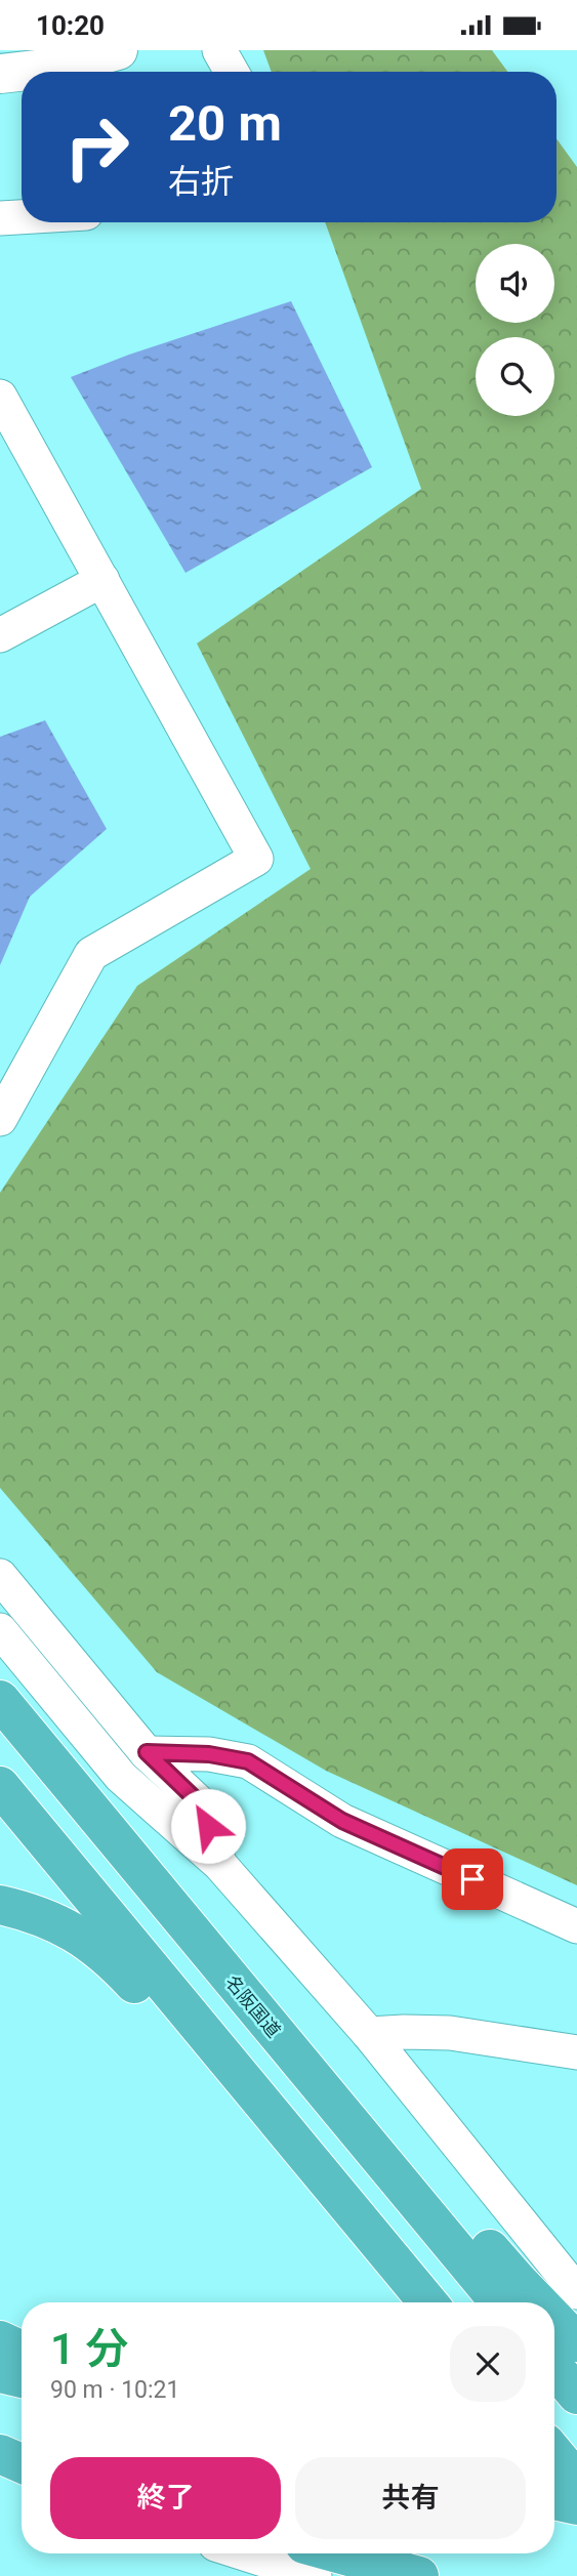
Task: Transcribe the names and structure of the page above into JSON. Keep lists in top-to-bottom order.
{
  "streets": {
    "highway": ["名阪国道"]
  },
  "page": {
    "status": "10:20",
    "turn": ["20 m", "右折"],
    "heading": ["1 分", "90 m · 10:21"],
    "buttons": ["終了", "共有"]
  }
}
